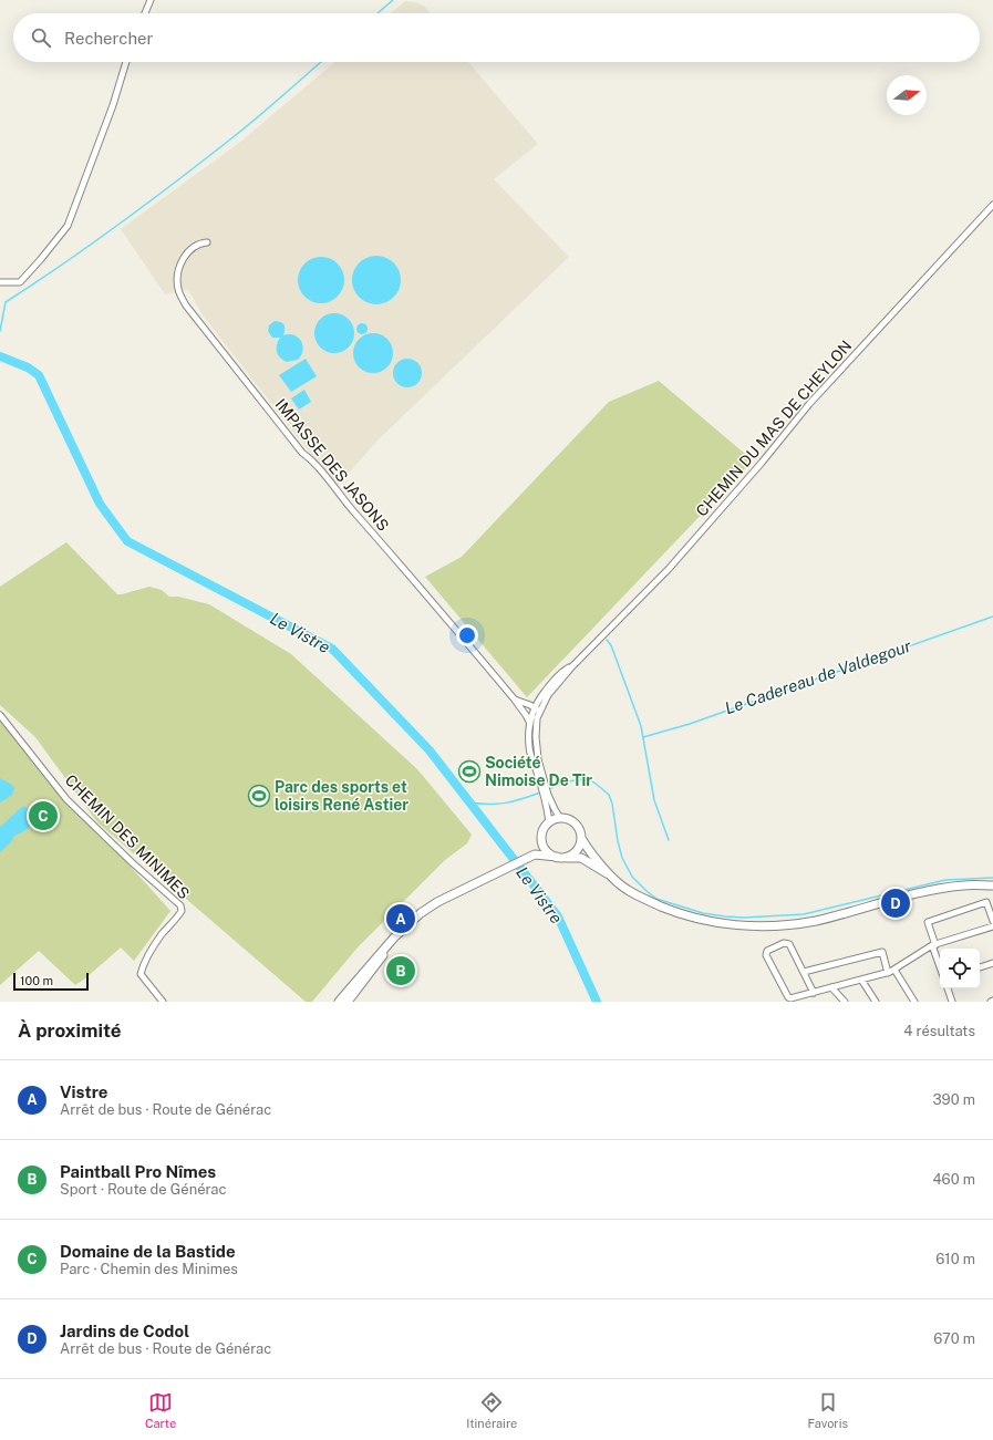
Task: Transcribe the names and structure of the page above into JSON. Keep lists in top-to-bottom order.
{
  "streets": {
    "street": ["CHEMIN DU MAS DE CHEYLON", "IMPASSE DES JASONS", "CHEMIN DES MINIMES"]
  },
  "crossings": [
    ["CHEMIN DU MAS DE CHEYLON", "IMPASSE DES JASONS"]
  ],
  "water": ["Le Vistre", "Le Cadereau de Valdegour"],
  "places": {
    "sports": ["Société Nimoise De Tir", "Parc des sports et loisirs René Astier"]
  },
  "scale_bar": "100 m",
  "north": "right",
  "page": {
    "search": "Rechercher",
    "pins": [
      "C",
      "D",
      "A",
      "B"
    ],
    "scale": "100 m",
    "heading": ["À proximité", "4 résultats"],
    "list": [
      {
        "mark": "A",
        "name": "Vistre",
        "note": "Arrêt de bus · Route de Générac",
        "value": "390 m"
      },
      {
        "mark": "B",
        "name": "Paintball Pro Nîmes",
        "note": "Sport · Route de Générac",
        "value": "460 m"
      },
      {
        "mark": "C",
        "name": "Domaine de la Bastide",
        "note": "Parc · Chemin des Minimes",
        "value": "610 m"
      },
      {
        "mark": "D",
        "name": "Jardins de Codol",
        "note": "Arrêt de bus · Route de Générac",
        "value": "670 m"
      }
    ],
    "nav": ["Carte", "Itinéraire", "Favoris"]
  }
}
